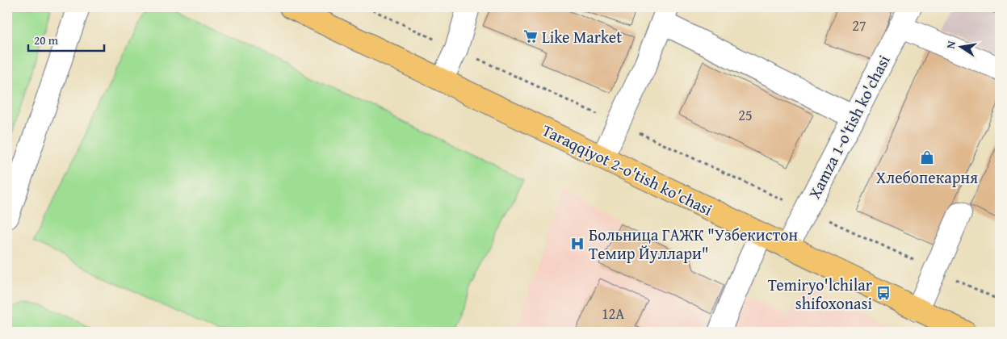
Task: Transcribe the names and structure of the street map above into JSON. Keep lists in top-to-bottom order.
{
  "streets": {
    "main road": ["Taraqqiyot 2-o'tish ko'chasi"],
    "lane": ["Xamza 1-o'tish ko'chasi"]
  },
  "crossings": [
    ["Xamza 1-o'tish ko'chasi", "Taraqqiyot 2-o'tish ko'chasi"]
  ],
  "places": {
    "supermarket": ["Like Market"],
    "shop": ["Хлебопекарня"],
    "hospital": ["Больница ГАЖК \"Узбекистон Темир Йуллари\""],
    "bus stop": ["Temiryo'lchilar shifoxonasi"]
  },
  "house_numbers": ["27", "25", "12А"],
  "scale_bar": "20 m",
  "north": "left"
}
